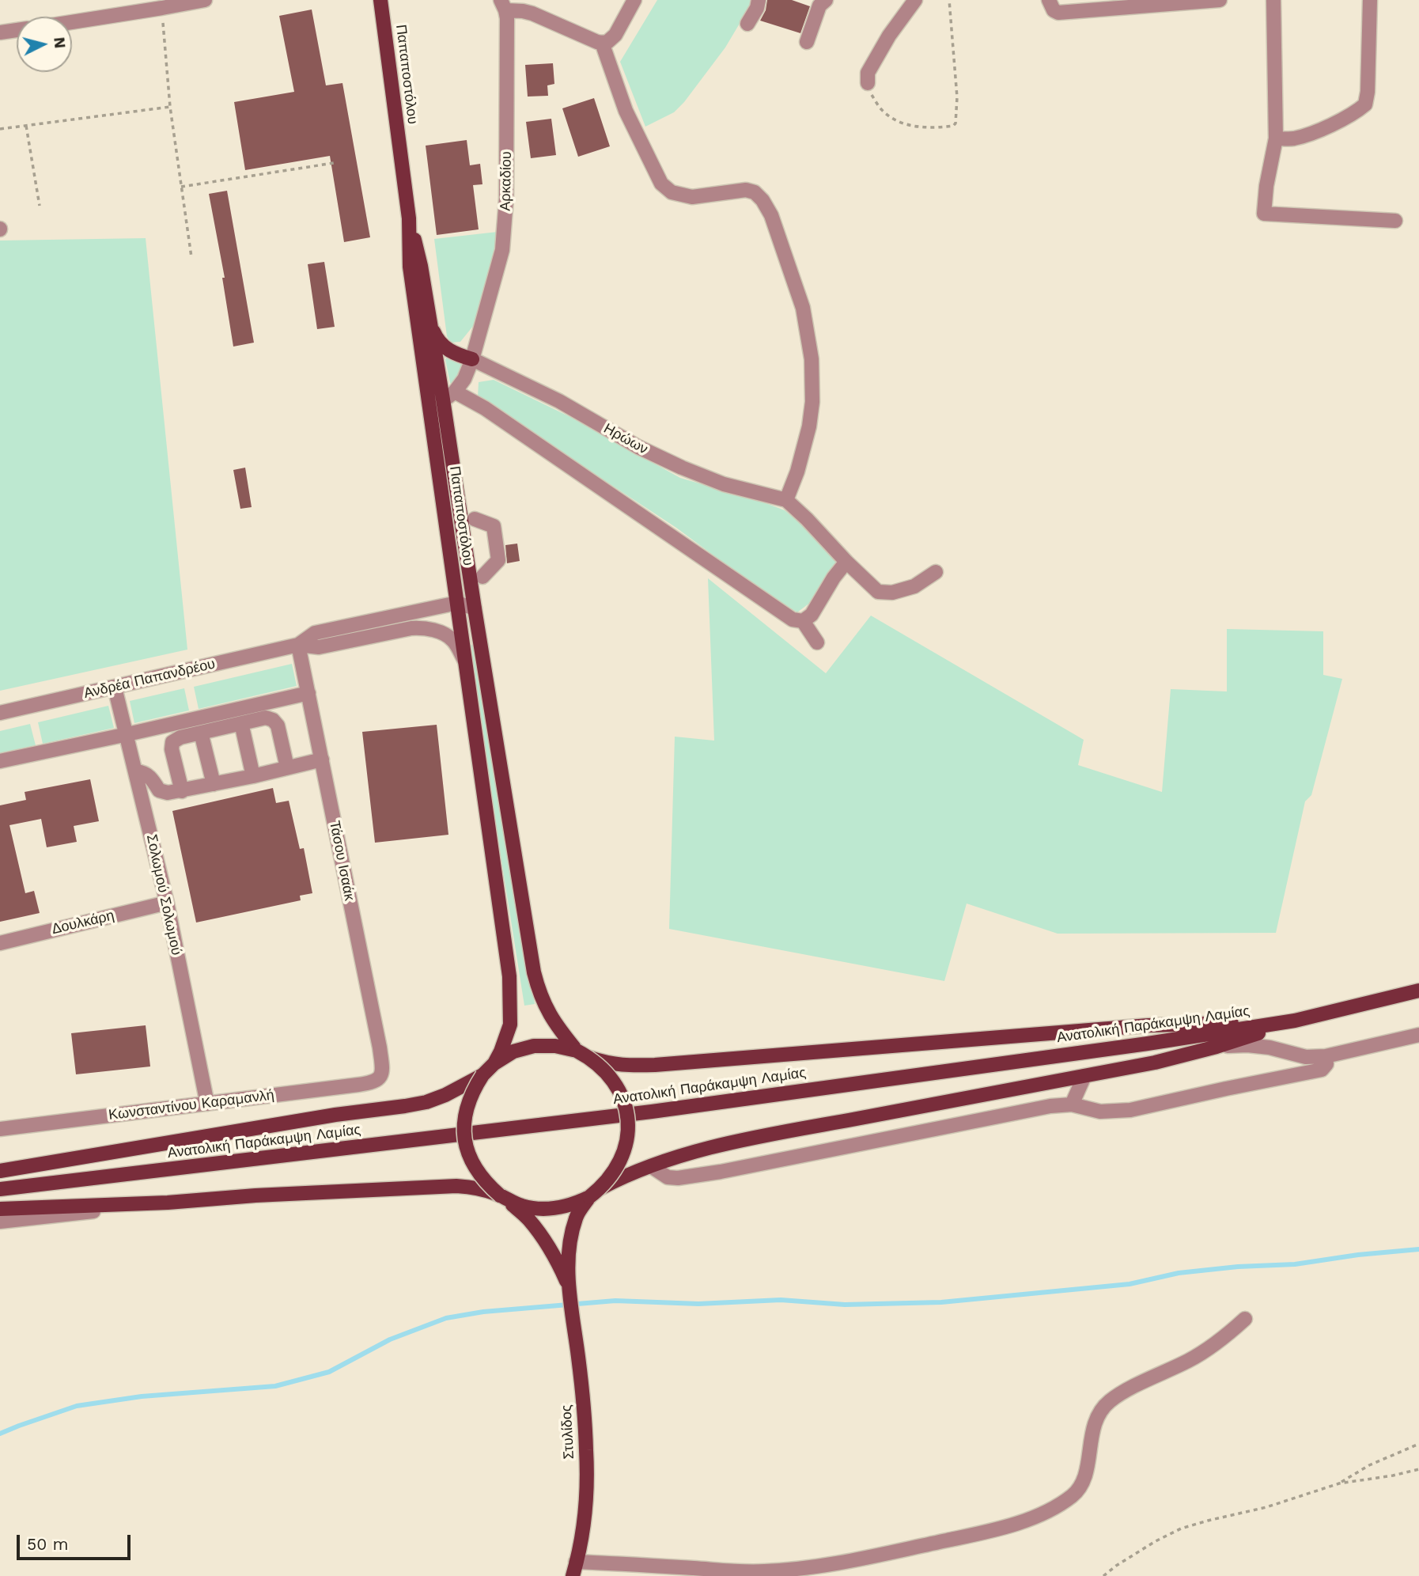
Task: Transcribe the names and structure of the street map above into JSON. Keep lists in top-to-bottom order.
{
  "streets": {
    "main road": ["Παπαποστόλου", "Ανατολική Παράκαμψη Λαμίας", "Στυλίδος"],
    "street": [
      "Αρκαδίου",
      "Ηρώων",
      "Ανδρέα Παπανδρέου",
      "Τάσου Ισαάκ",
      "Σολωμού Σολωμού",
      "Δουλκάρη",
      "Κωνσταντίνου Καραμανλή"
    ]
  },
  "crossings": [
    ["Παπαποστόλου", "Αρκαδίου"],
    ["Παπαποστόλου", "Ανδρέα Παπανδρέου"],
    ["Παπαποστόλου", "Στυλίδος"],
    ["Αρκαδίου", "Ηρώων"],
    ["Ανδρέα Παπανδρέου", "Τάσου Ισαάκ"],
    ["Ανδρέα Παπανδρέου", "Σολωμού Σολωμού"],
    ["Τάσου Ισαάκ", "Κωνσταντίνου Καραμανλή"],
    ["Σολωμού Σολωμού", "Δουλκάρη"],
    ["Σολωμού Σολωμού", "Κωνσταντίνου Καραμανλή"]
  ],
  "scale_bar": "50 m",
  "north": "right"
}
